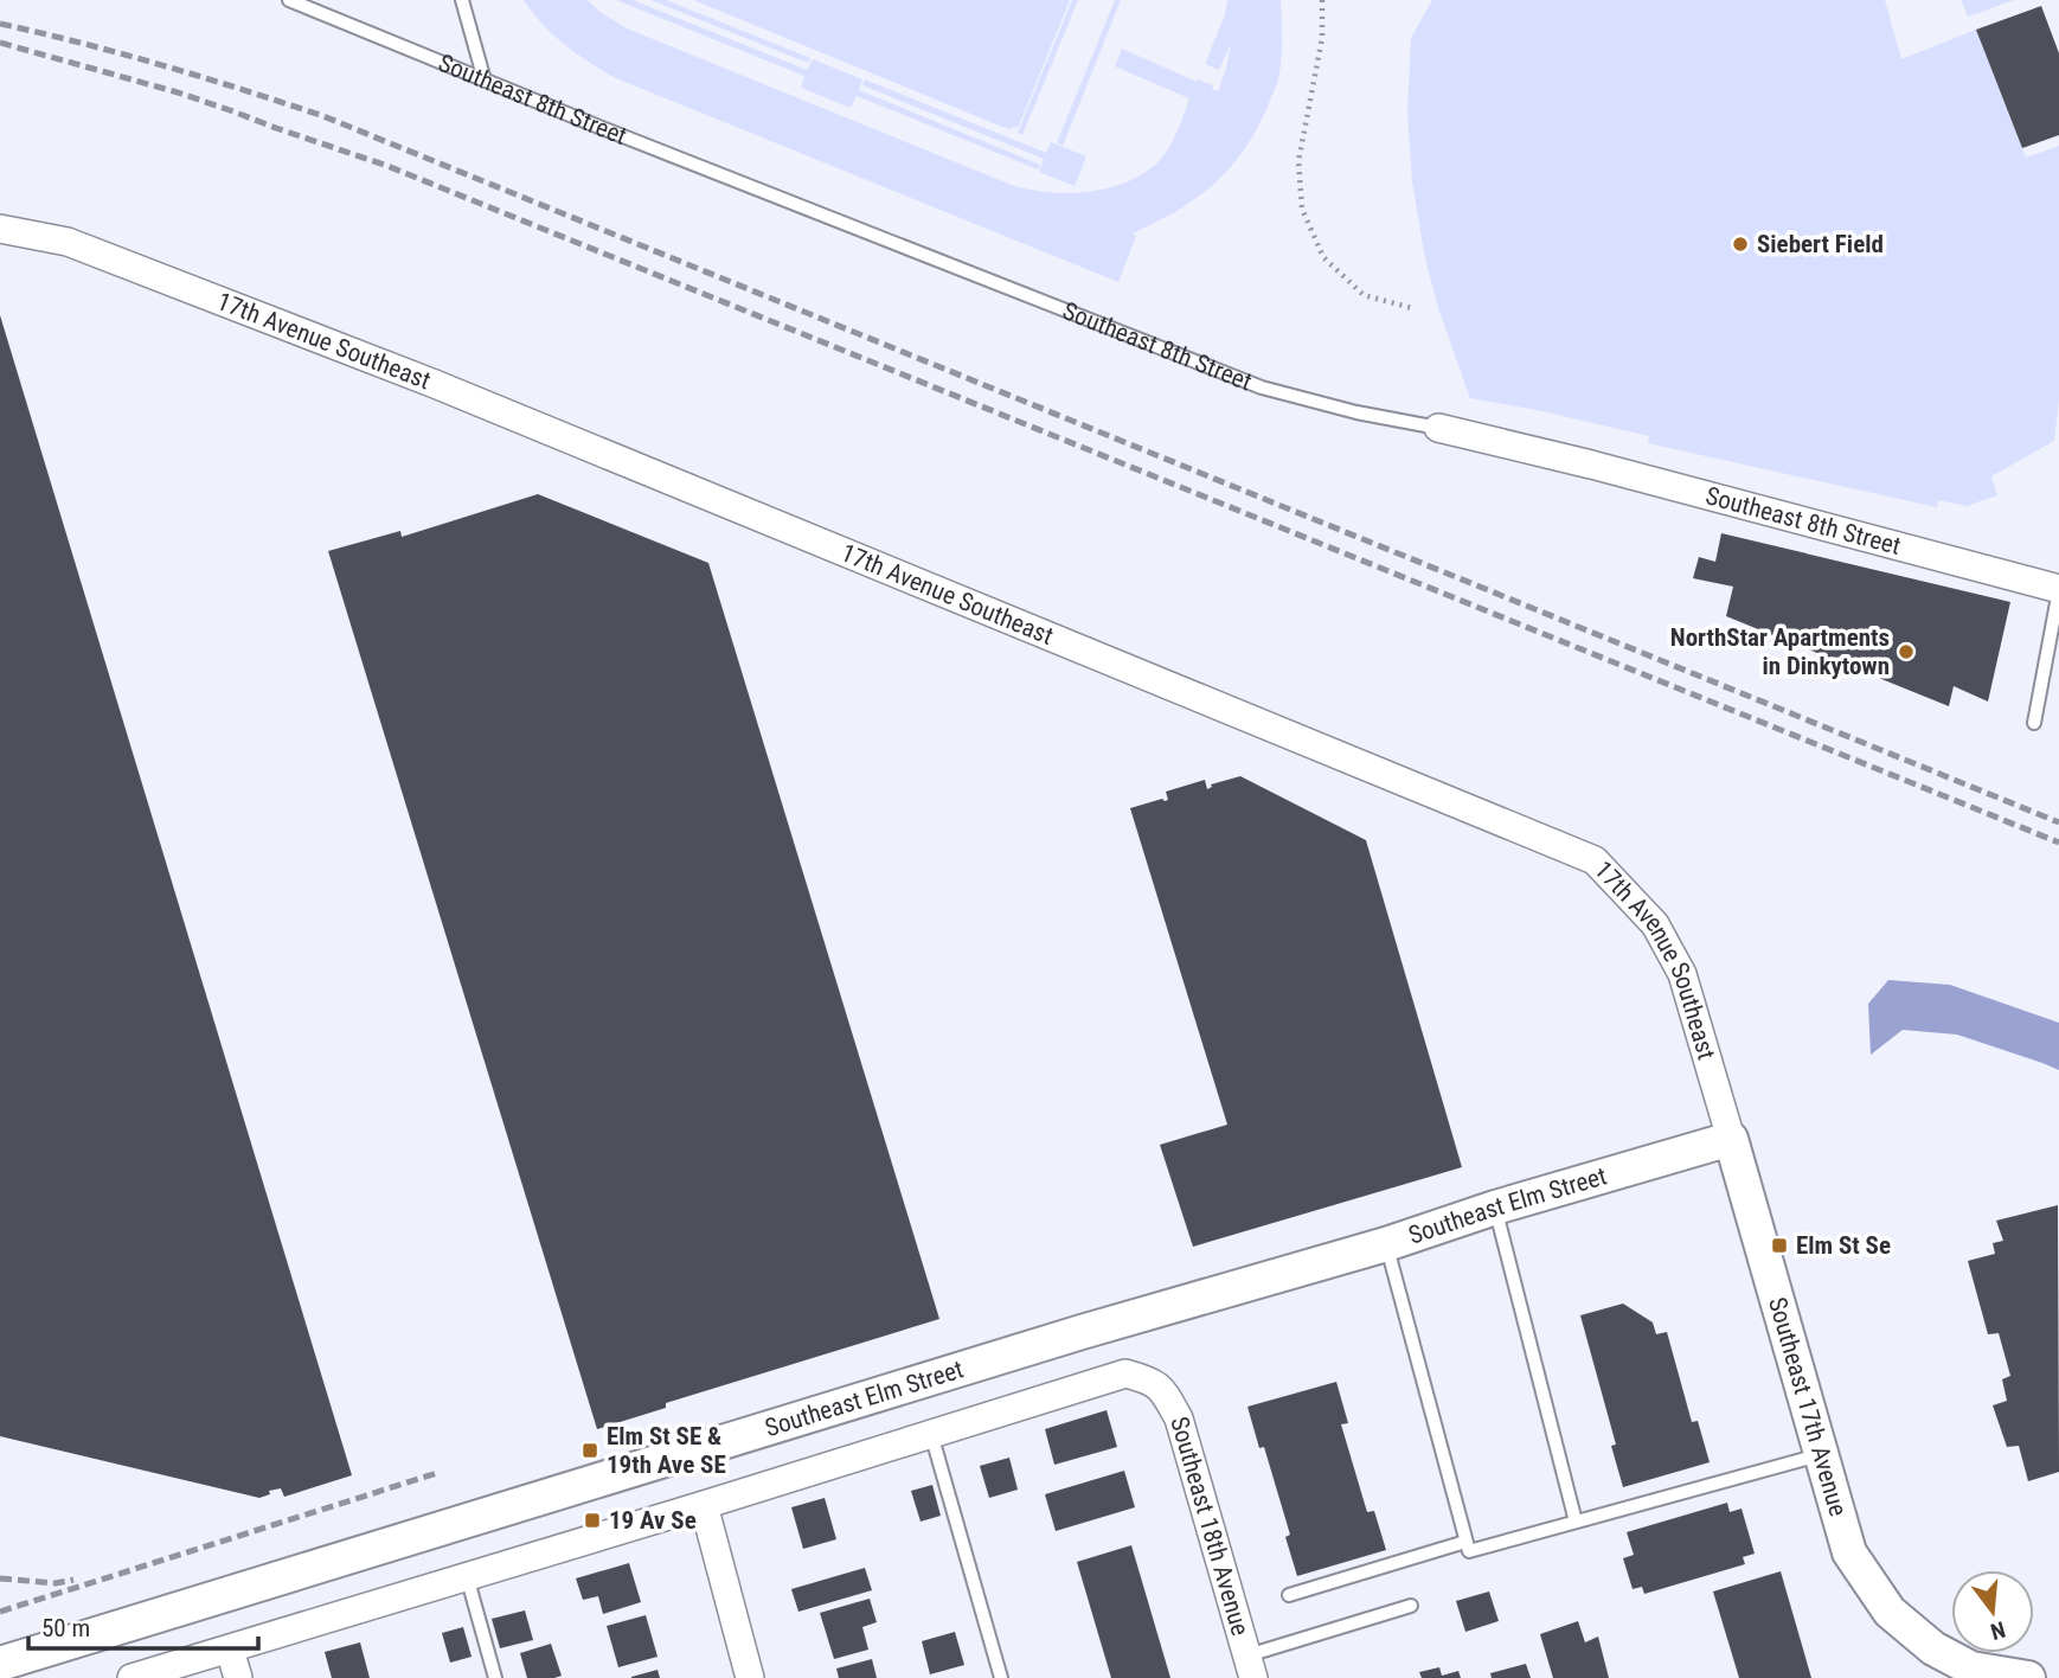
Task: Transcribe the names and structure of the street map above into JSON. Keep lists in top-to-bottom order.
{
  "streets": {
    "street": [
      "Southeast 8th Street",
      "17th Avenue Southeast",
      "Southeast Elm Street",
      "Southeast 17th Avenue",
      "Southeast 18th Avenue"
    ]
  },
  "crossings": [
    ["17th Avenue Southeast", "Southeast Elm Street"],
    ["17th Avenue Southeast", "Southeast 17th Avenue"],
    ["Southeast Elm Street", "Southeast 17th Avenue"],
    ["Southeast Elm Street", "Southeast 18th Avenue"]
  ],
  "places": {
    "other": ["Siebert Field", "NorthStar Apartments in Dinkytown"],
    "transit": ["Elm St Se", "Elm St SE & 19th Ave SE", "19 Av Se"]
  },
  "scale_bar": "50 m",
  "north": "bottom"
}
